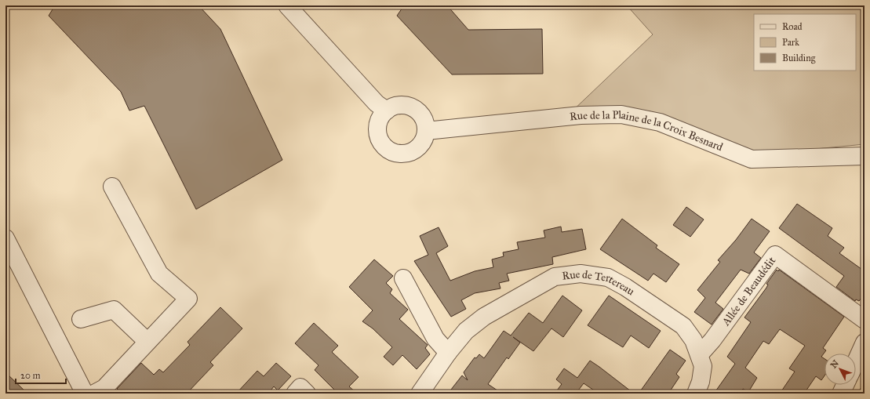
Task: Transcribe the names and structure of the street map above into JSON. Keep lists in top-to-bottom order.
{
  "streets": {
    "street": ["Rue de la Plaine de la Croix Besnard", "Rue de Tertereau", "Allée de Beaudédit"]
  },
  "crossings": [
    ["Rue de Tertereau", "Allée de Beaudédit"]
  ],
  "legend": ["Road", "Park", "Building"],
  "scale_bar": "20 m",
  "north": "top left"
}
